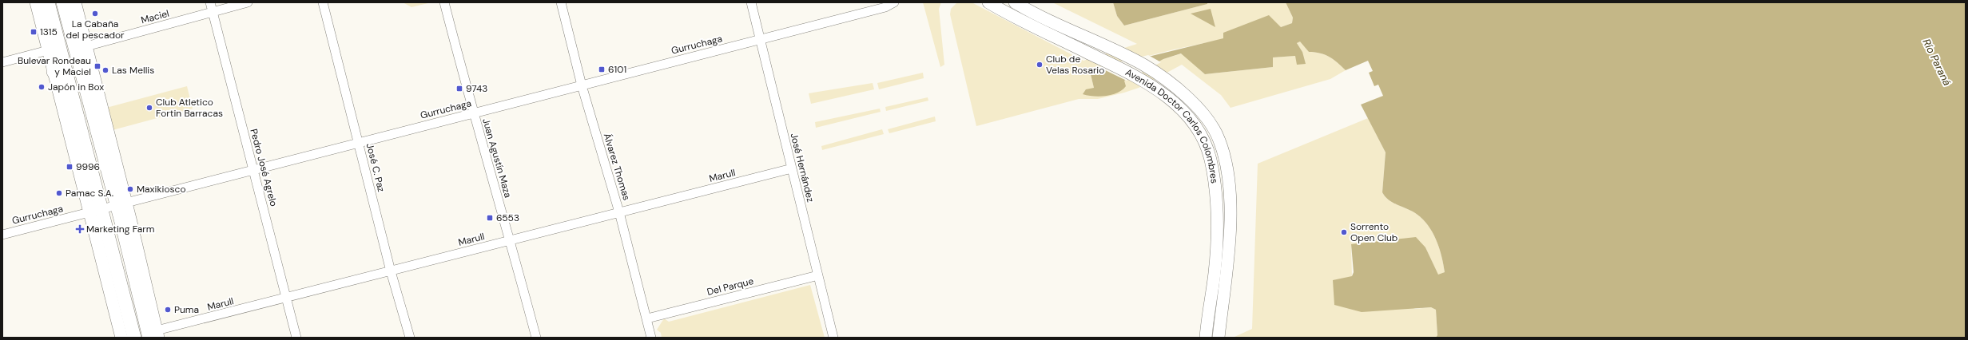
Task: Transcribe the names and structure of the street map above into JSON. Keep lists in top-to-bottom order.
{
  "streets": {
    "main road": ["Avenida Doctor Carlos Colombres"],
    "street": [
      "Maciel",
      "Gurruchaga",
      "Juan Agustín Maza",
      "Álvarez Thomas",
      "Pedro José Agrelo",
      "José C. Paz",
      "José Hernández",
      "Marull",
      "Del Parque"
    ]
  },
  "crossings": [
    ["Maciel", "Pedro José Agrelo"],
    ["Gurruchaga", "Juan Agustín Maza"],
    ["Gurruchaga", "Álvarez Thomas"],
    ["Gurruchaga", "Pedro José Agrelo"],
    ["Gurruchaga", "José C. Paz"],
    ["Gurruchaga", "José Hernández"],
    ["Juan Agustín Maza", "Marull"],
    ["Álvarez Thomas", "Marull"],
    ["Álvarez Thomas", "Del Parque"],
    ["Pedro José Agrelo", "Marull"],
    ["José C. Paz", "Marull"],
    ["José Hernández", "Marull"],
    ["José Hernández", "Del Parque"]
  ],
  "water": ["Río Paraná"],
  "places": {
    "other": [
      "La Cabaña del pescador",
      "Club de Velas Rosario",
      "Las Mellis",
      "Japón in Box",
      "Club Atletico Fortin Barracas",
      "Maxikiosco",
      "Pamac S.A.",
      "Sorrento Open Club",
      "Puma"
    ],
    "transit": [
      "1315",
      "Bulevar Rondeau y Maciel",
      "6101",
      "9743",
      "9996",
      "6553"
    ],
    "health": ["Marketing Farm"]
  }
}
